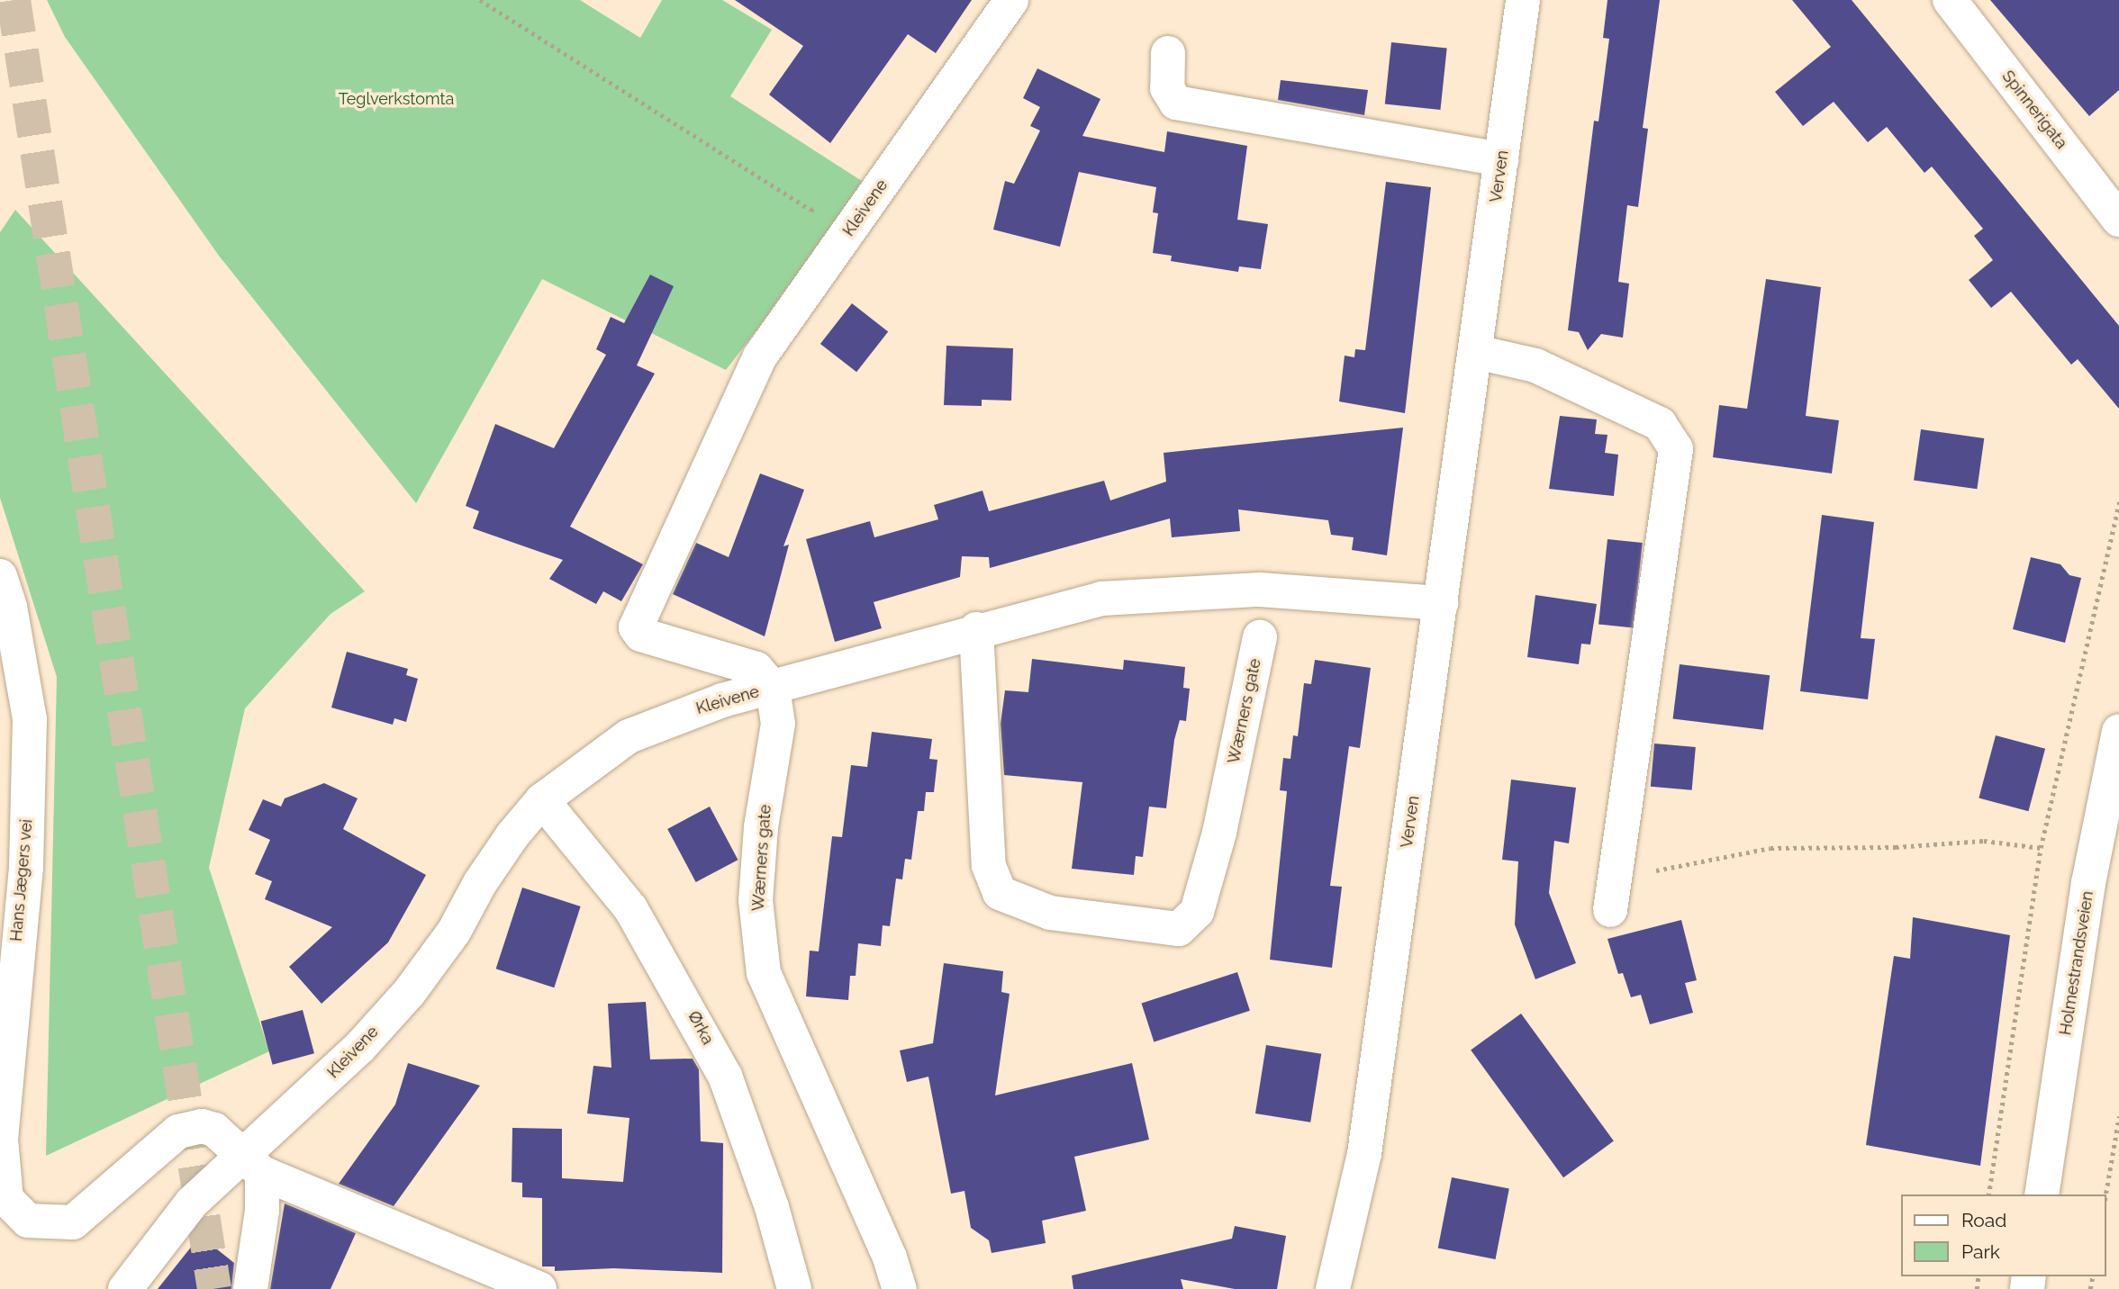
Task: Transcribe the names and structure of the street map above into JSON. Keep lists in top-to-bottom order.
{
  "streets": {
    "street": [
      "Spinnerigata",
      "Verven",
      "Kleivene",
      "Wærners gate",
      "Hans Jægers vei",
      "Holmestrandsveien",
      "Ørka"
    ]
  },
  "crossings": [
    ["Kleivene", "Wærners gate"],
    ["Kleivene", "Hans Jægers vei"],
    ["Kleivene", "Ørka"]
  ],
  "parks": ["Teglverkstomta"],
  "legend": ["Road", "Park"]
}
